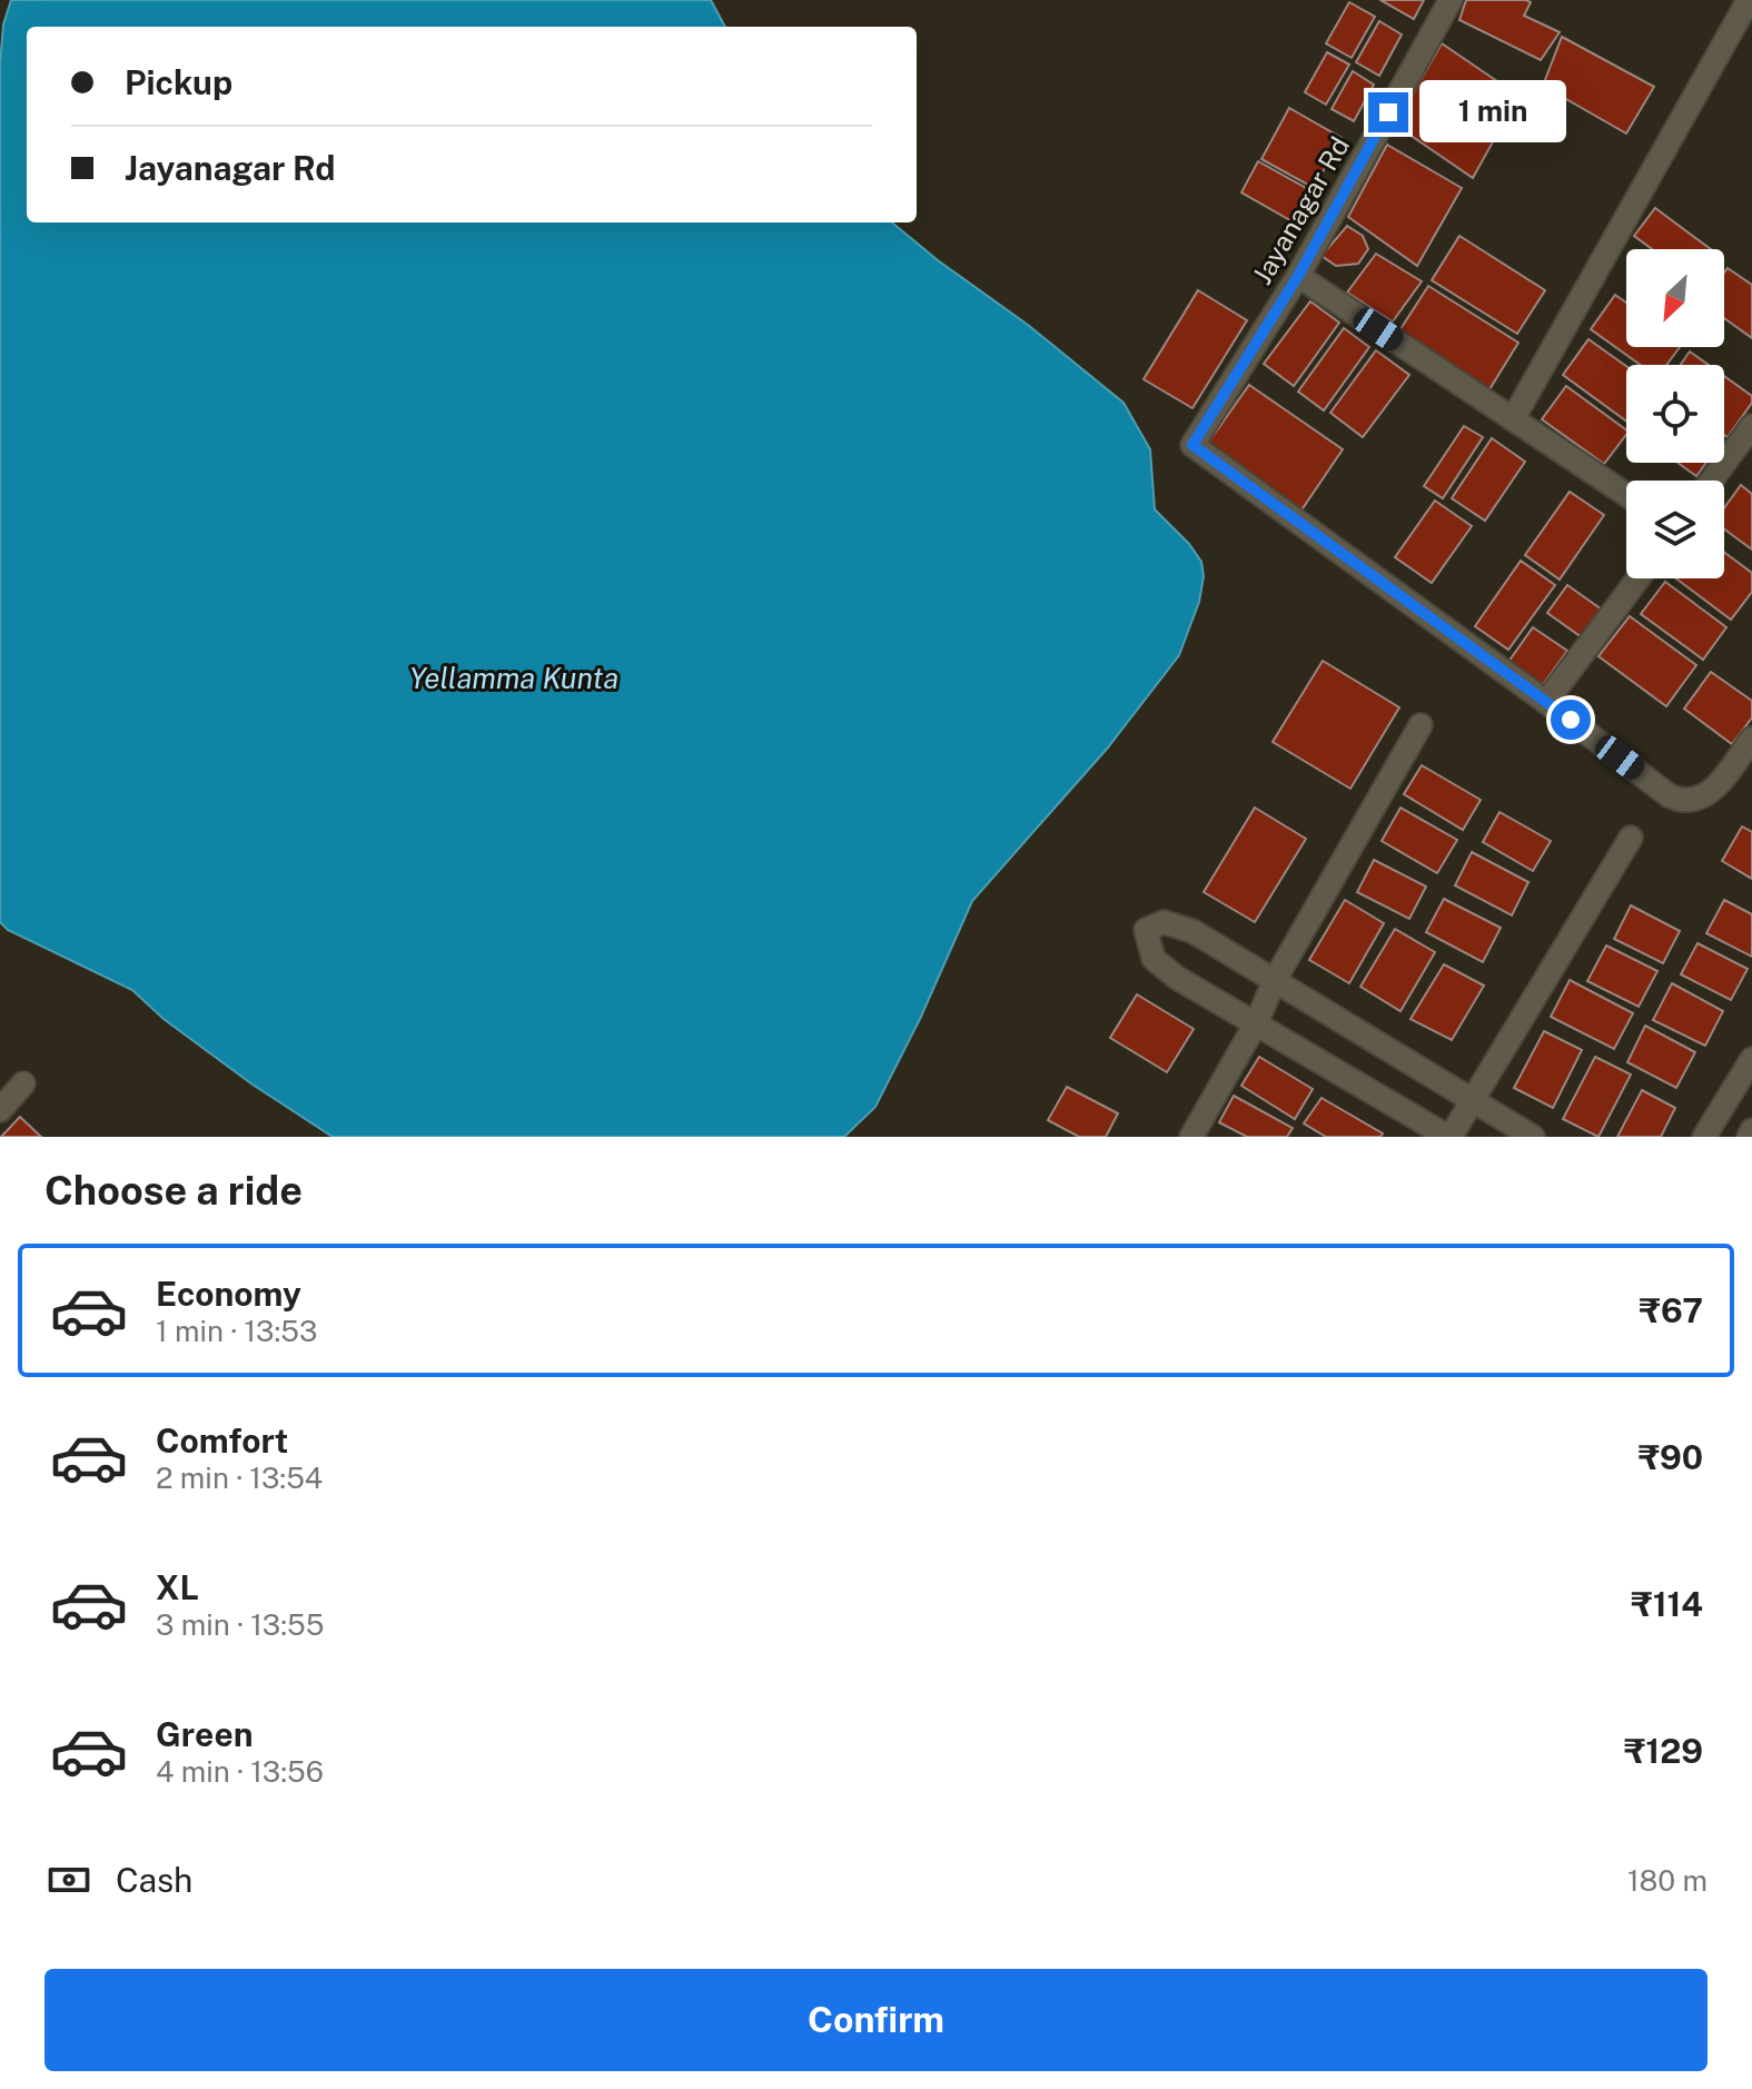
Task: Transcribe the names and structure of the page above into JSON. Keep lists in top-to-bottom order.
{
  "streets": {
    "street": ["Jayanagar Rd"]
  },
  "water": ["Yellamma Kunta"],
  "north": "bottom left",
  "page": {
    "banner": ["Pickup", "Jayanagar Rd"],
    "bubble": "1 min",
    "heading": "Choose a ride",
    "list": [
      {
        "name": "Economy",
        "note": "1 min · 13:53",
        "value": "₹67"
      },
      {
        "name": "Comfort",
        "note": "2 min · 13:54",
        "value": "₹90"
      },
      {
        "name": "XL",
        "note": "3 min · 13:55",
        "value": "₹114"
      },
      {
        "name": "Green",
        "note": "4 min · 13:56",
        "value": "₹129"
      }
    ],
    "pay": ["Cash", "180 m"],
    "buttons": "Confirm"
  }
}
